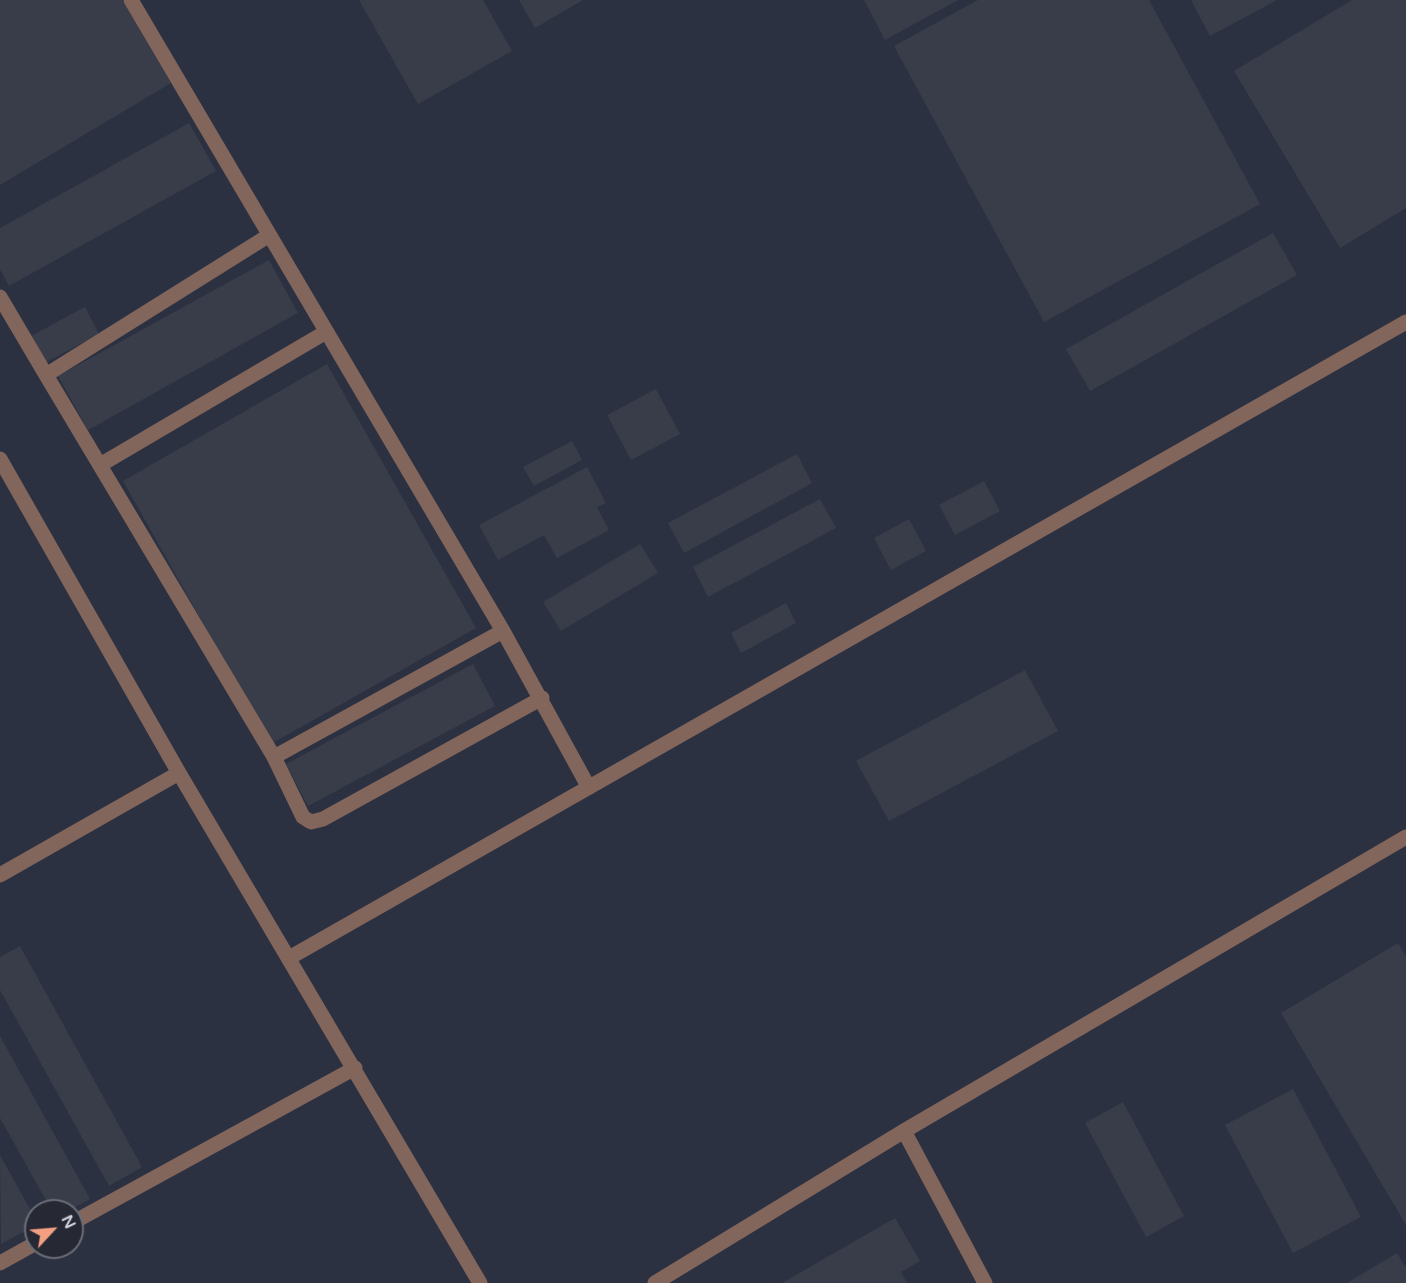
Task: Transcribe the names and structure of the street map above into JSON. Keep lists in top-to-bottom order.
{
  "north": "top right"
}
